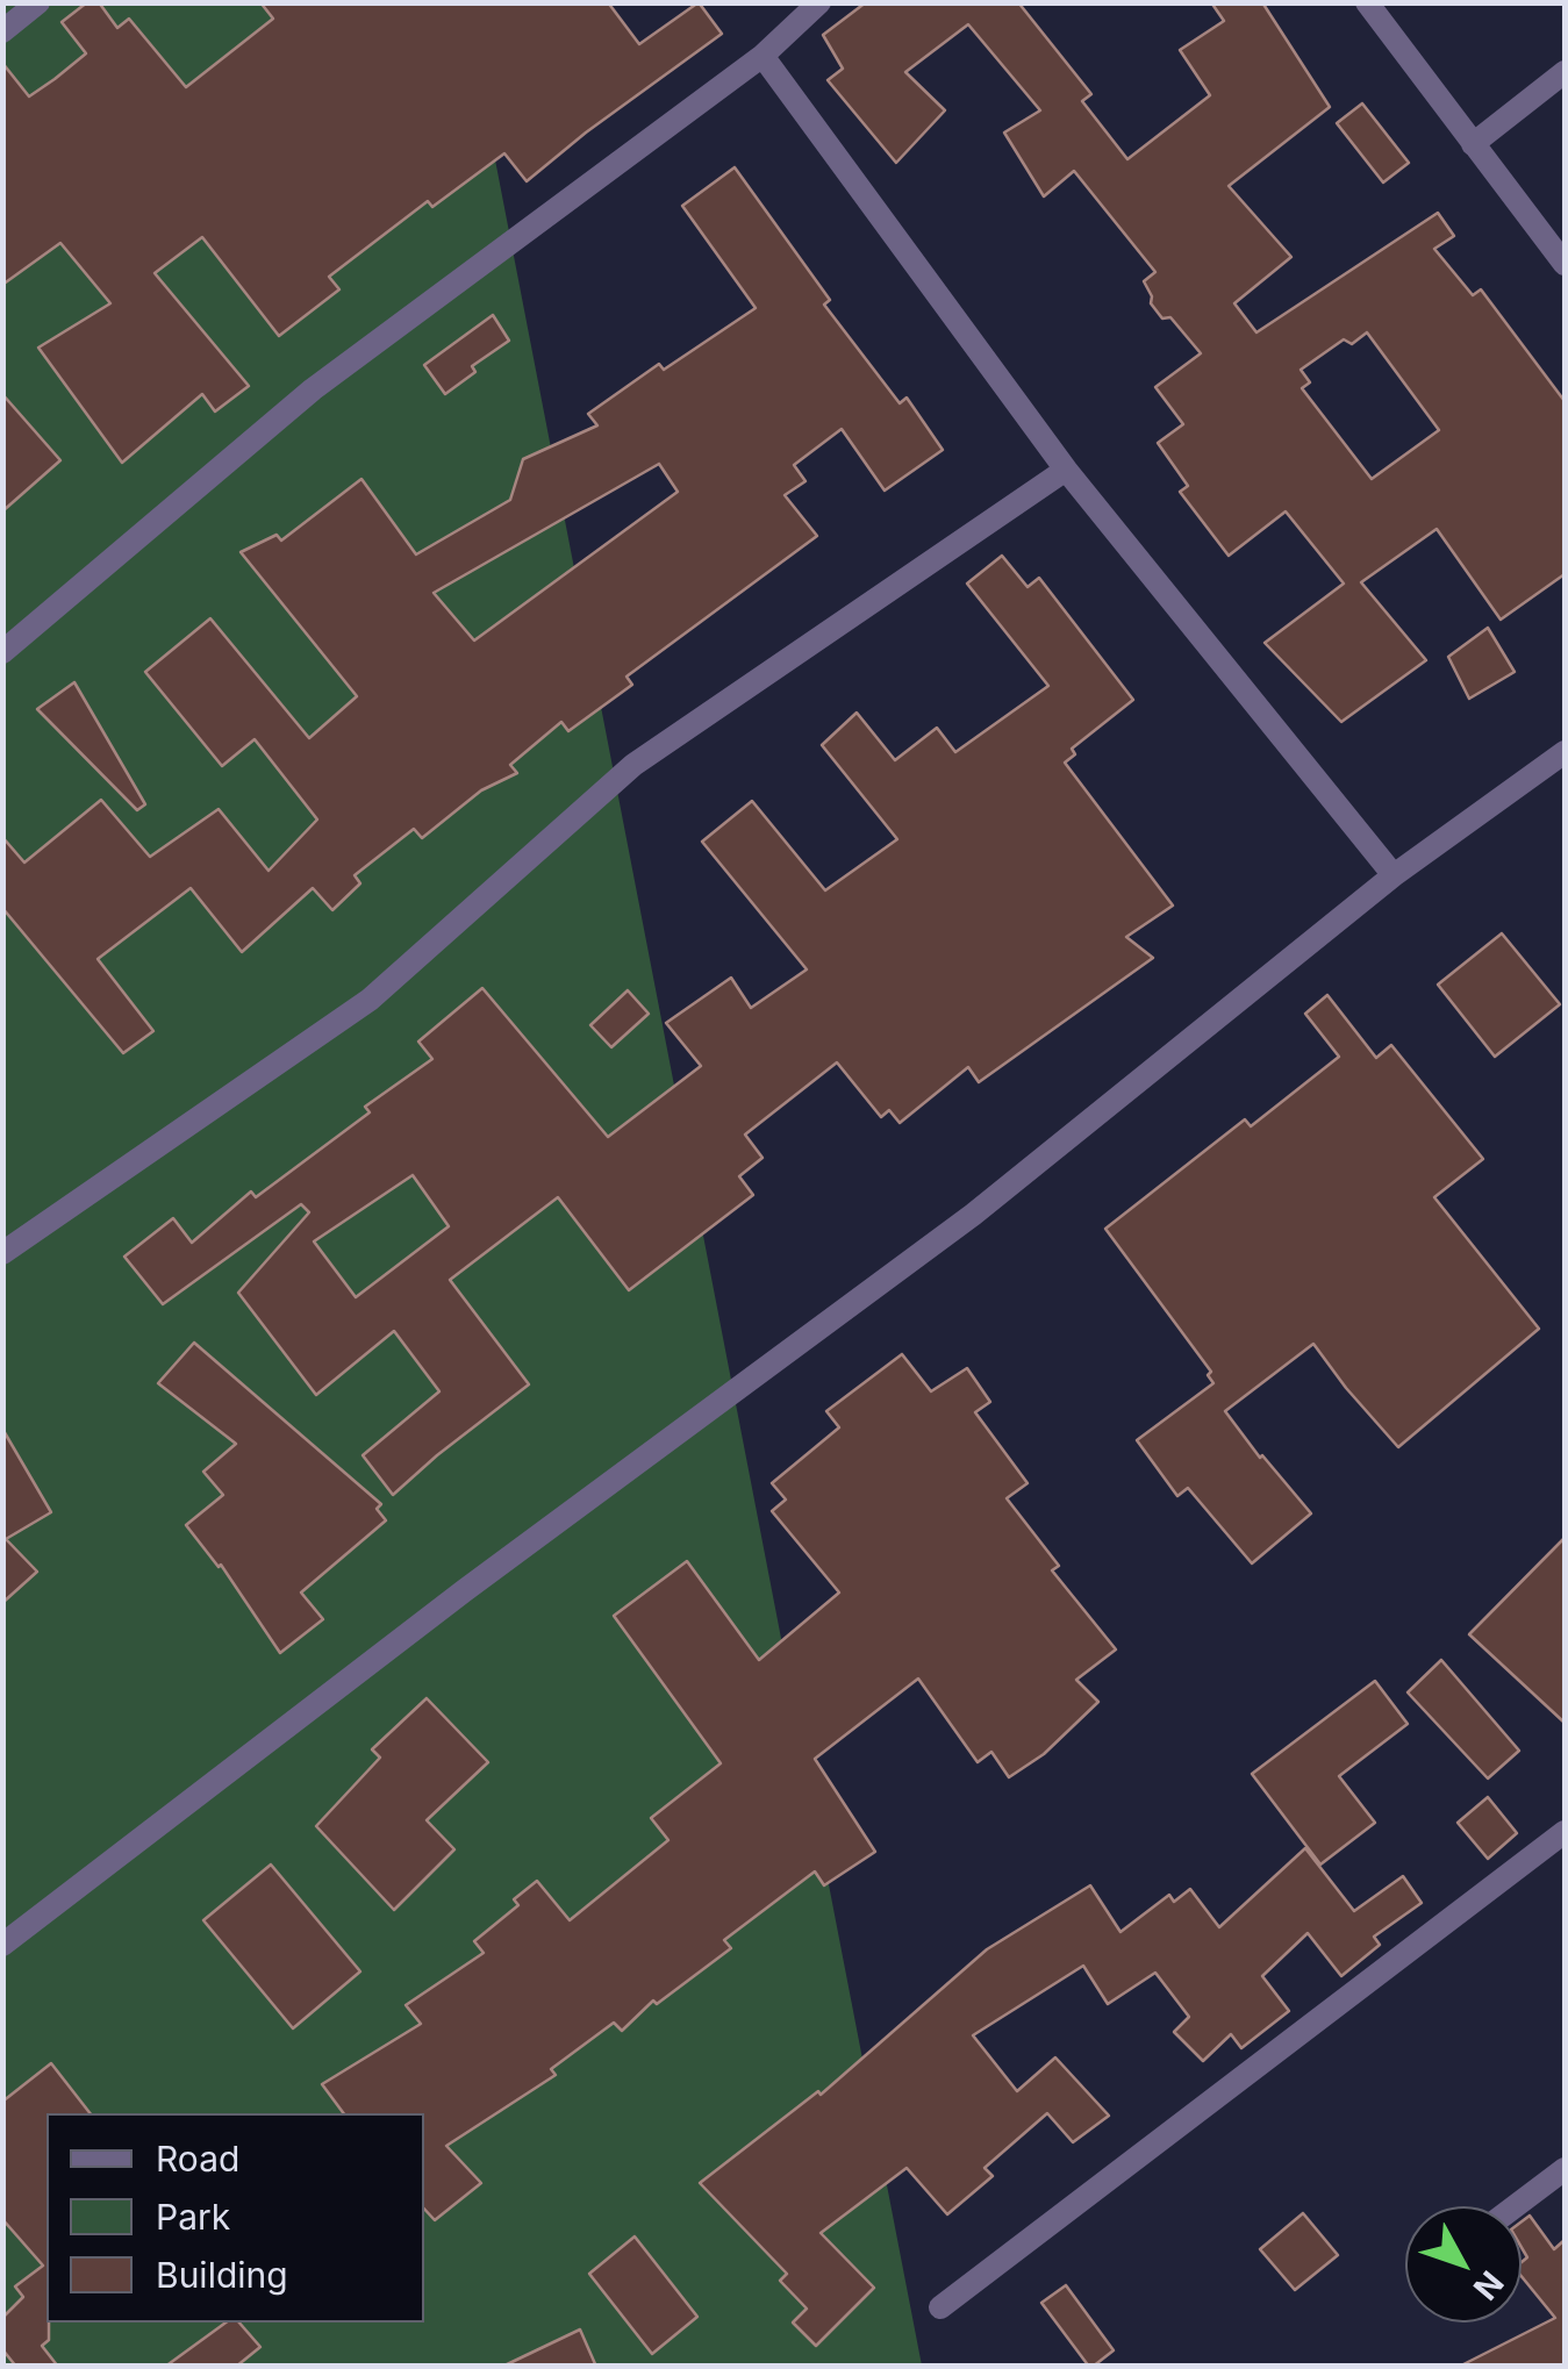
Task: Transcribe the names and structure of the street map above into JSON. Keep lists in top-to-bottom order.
{
  "legend": ["Road", "Park", "Building"],
  "north": "bottom right"
}
